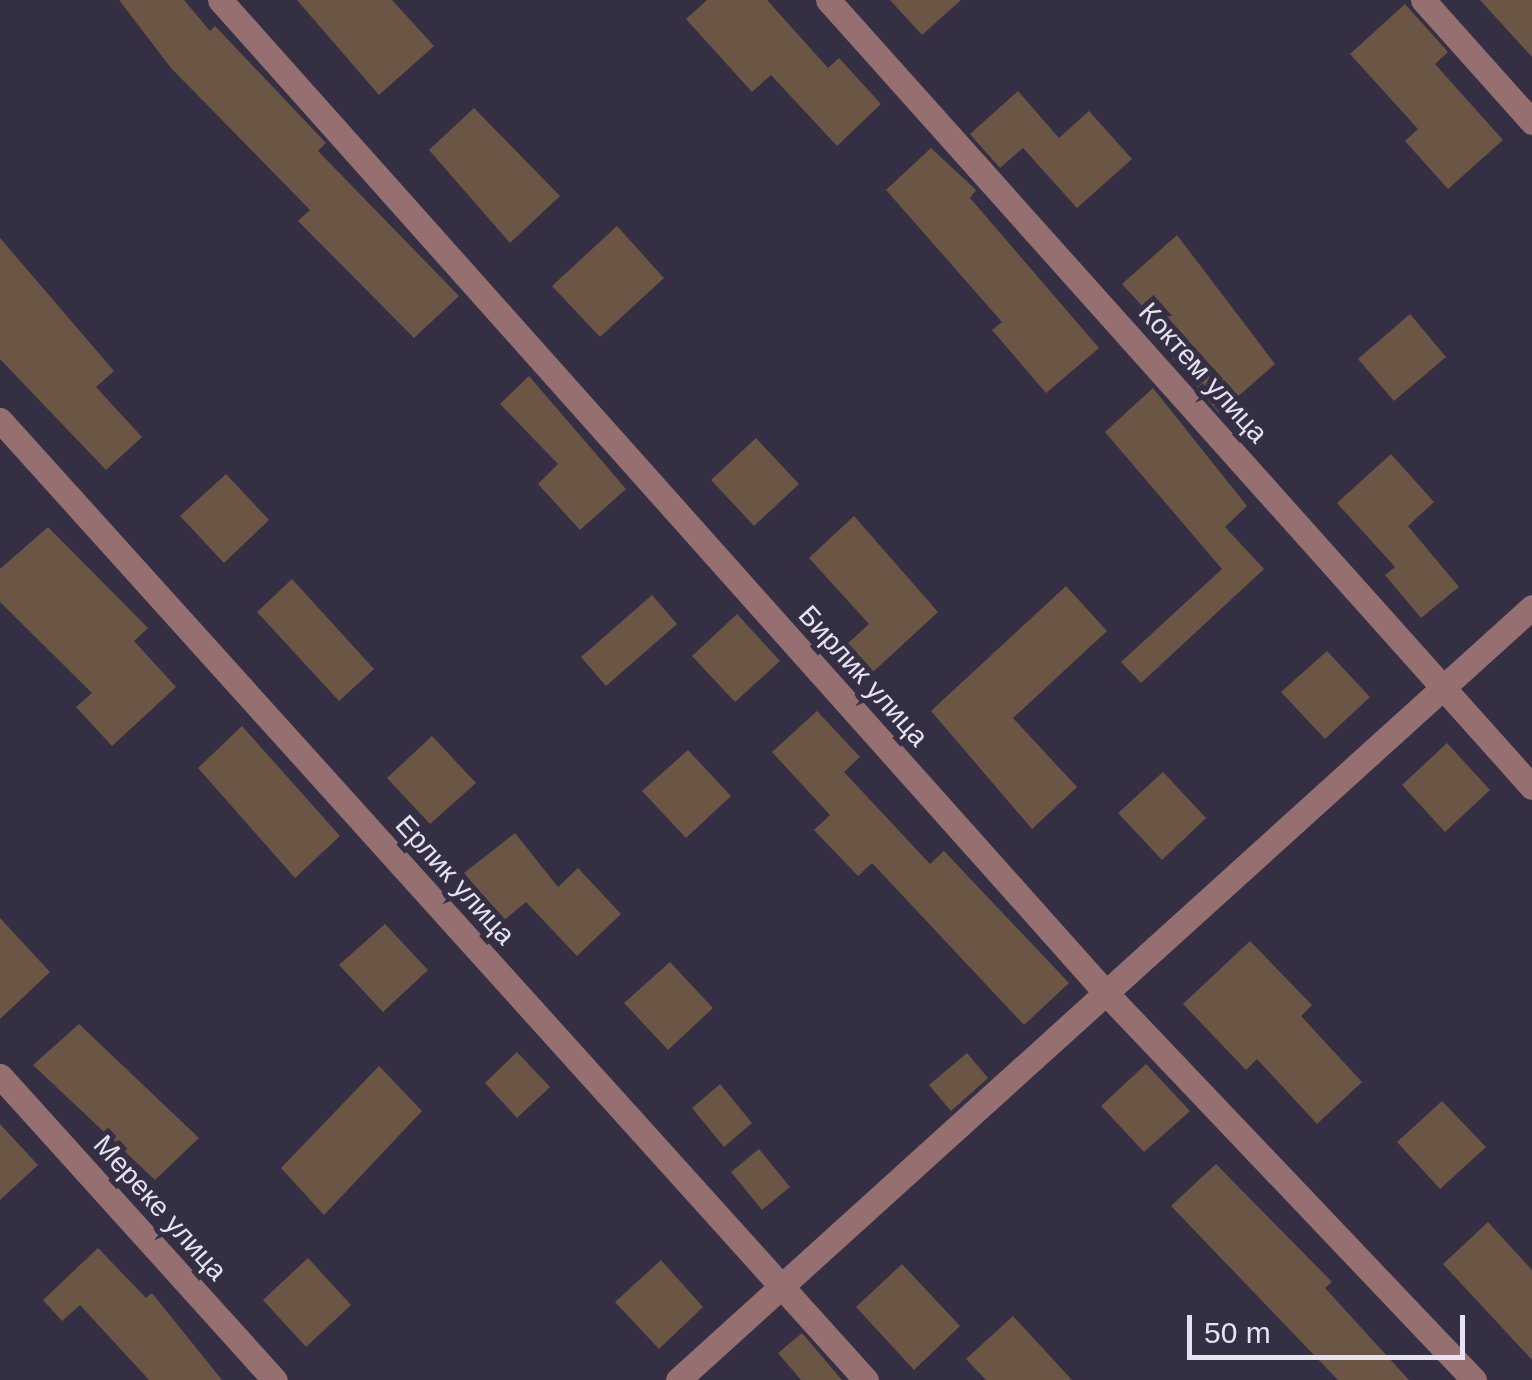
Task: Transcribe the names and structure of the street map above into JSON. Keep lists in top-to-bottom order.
{
  "streets": {
    "street": [
      "Коктем улица",
      "Бирлик улица",
      "Ерлик улица",
      "Мереке улица"
    ]
  },
  "scale_bar": "50 m"
}
